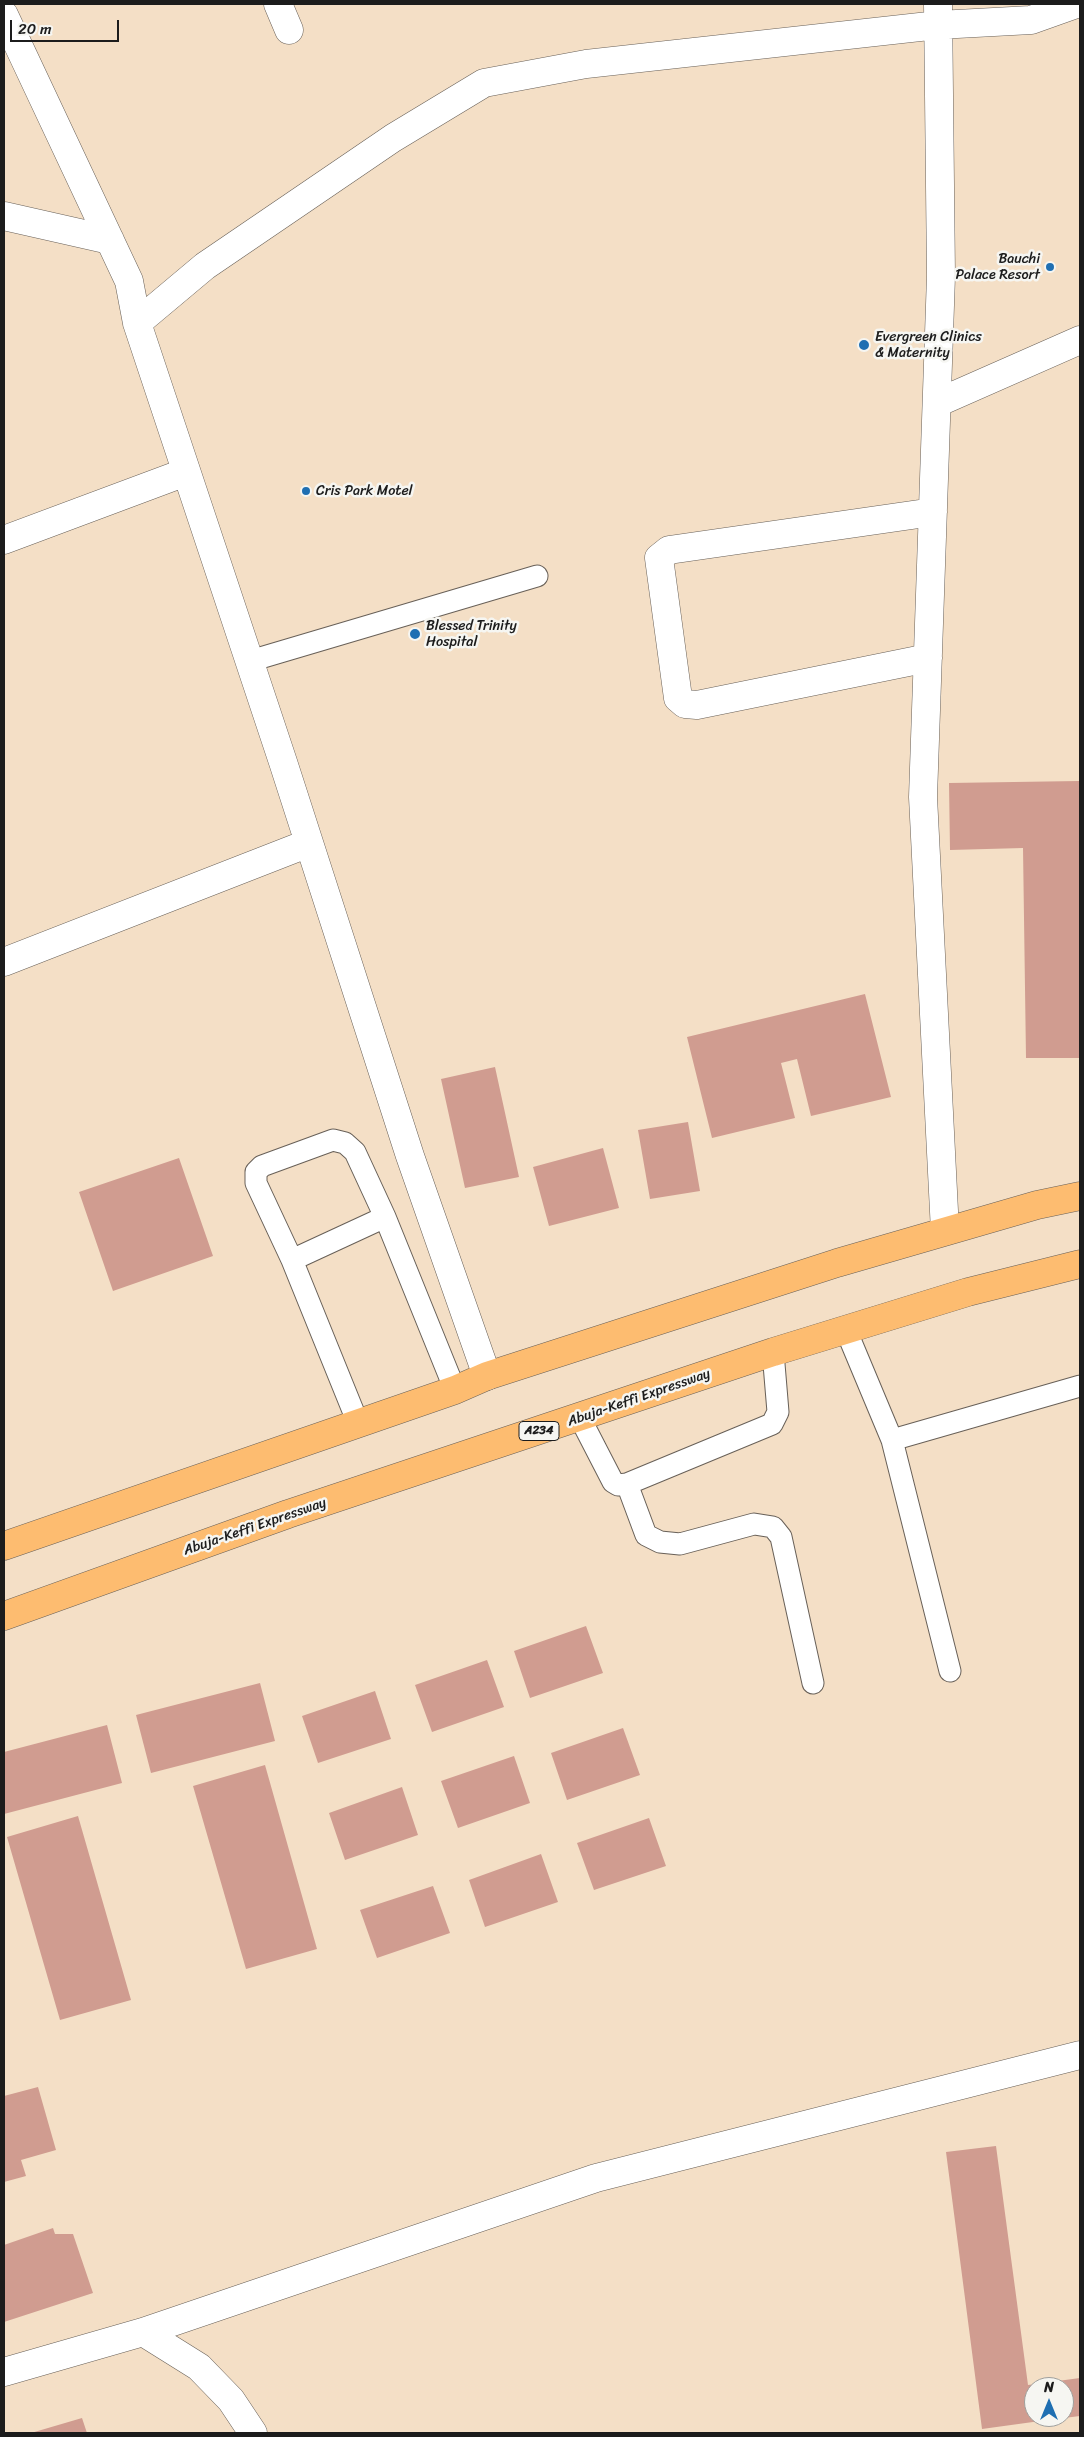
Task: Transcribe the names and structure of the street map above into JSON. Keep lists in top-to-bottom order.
{
  "streets": {
    "highway": ["Abuja-Keffi Expressway", "A234"]
  },
  "places": [
    "Bauchi Palace Resort",
    "Evergreen Clinics & Maternity",
    "Cris Park Motel",
    "Blessed Trinity Hospital"
  ],
  "scale_bar": "20 m",
  "north": "top"
}
